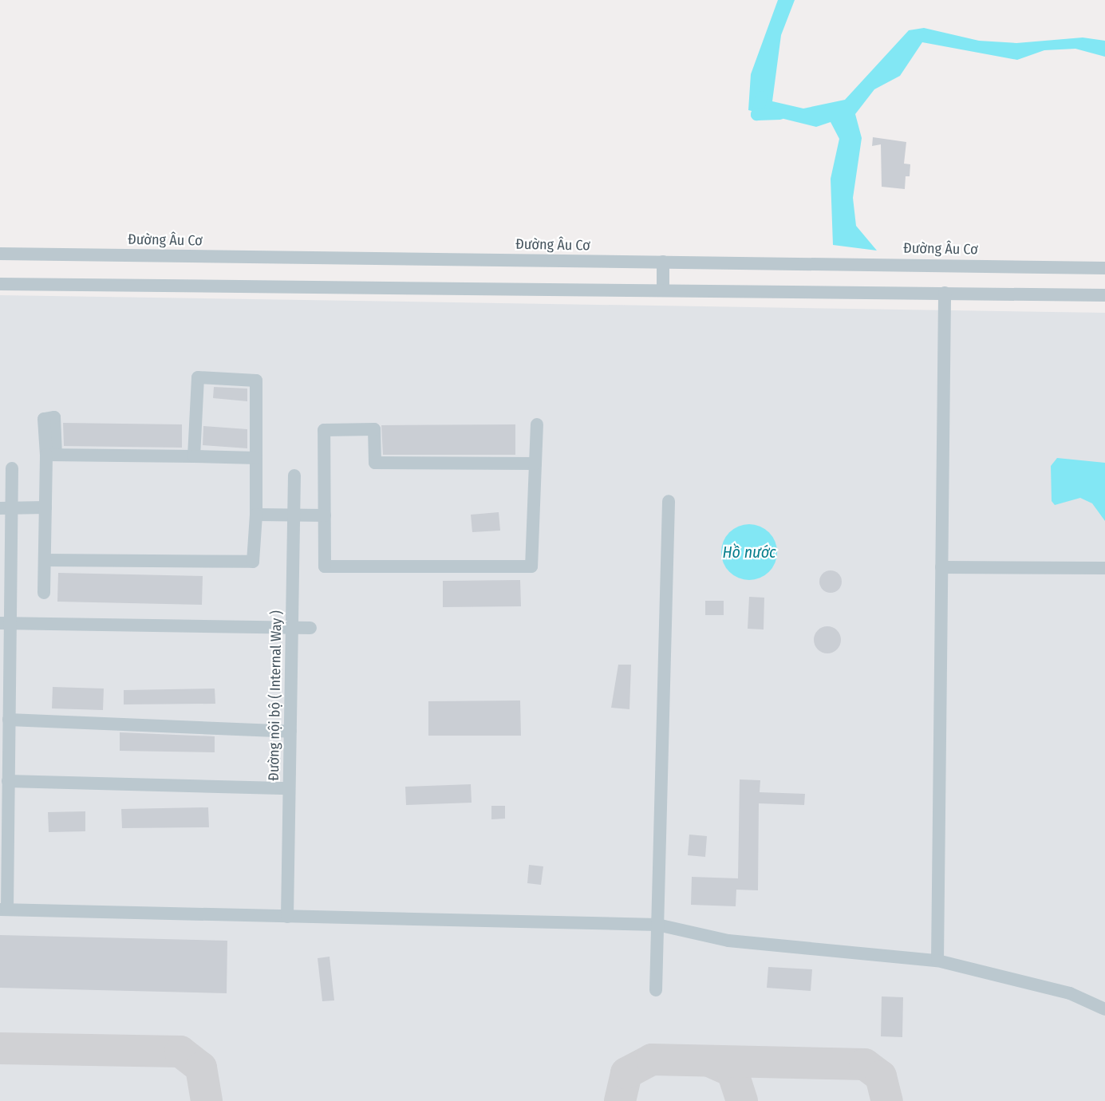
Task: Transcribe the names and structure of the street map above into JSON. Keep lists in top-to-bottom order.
{
  "streets": {
    "street": ["Đường Âu Cơ", "Đường nội bộ ( Internal Way )"]
  },
  "water": ["Hồ nước"]
}
